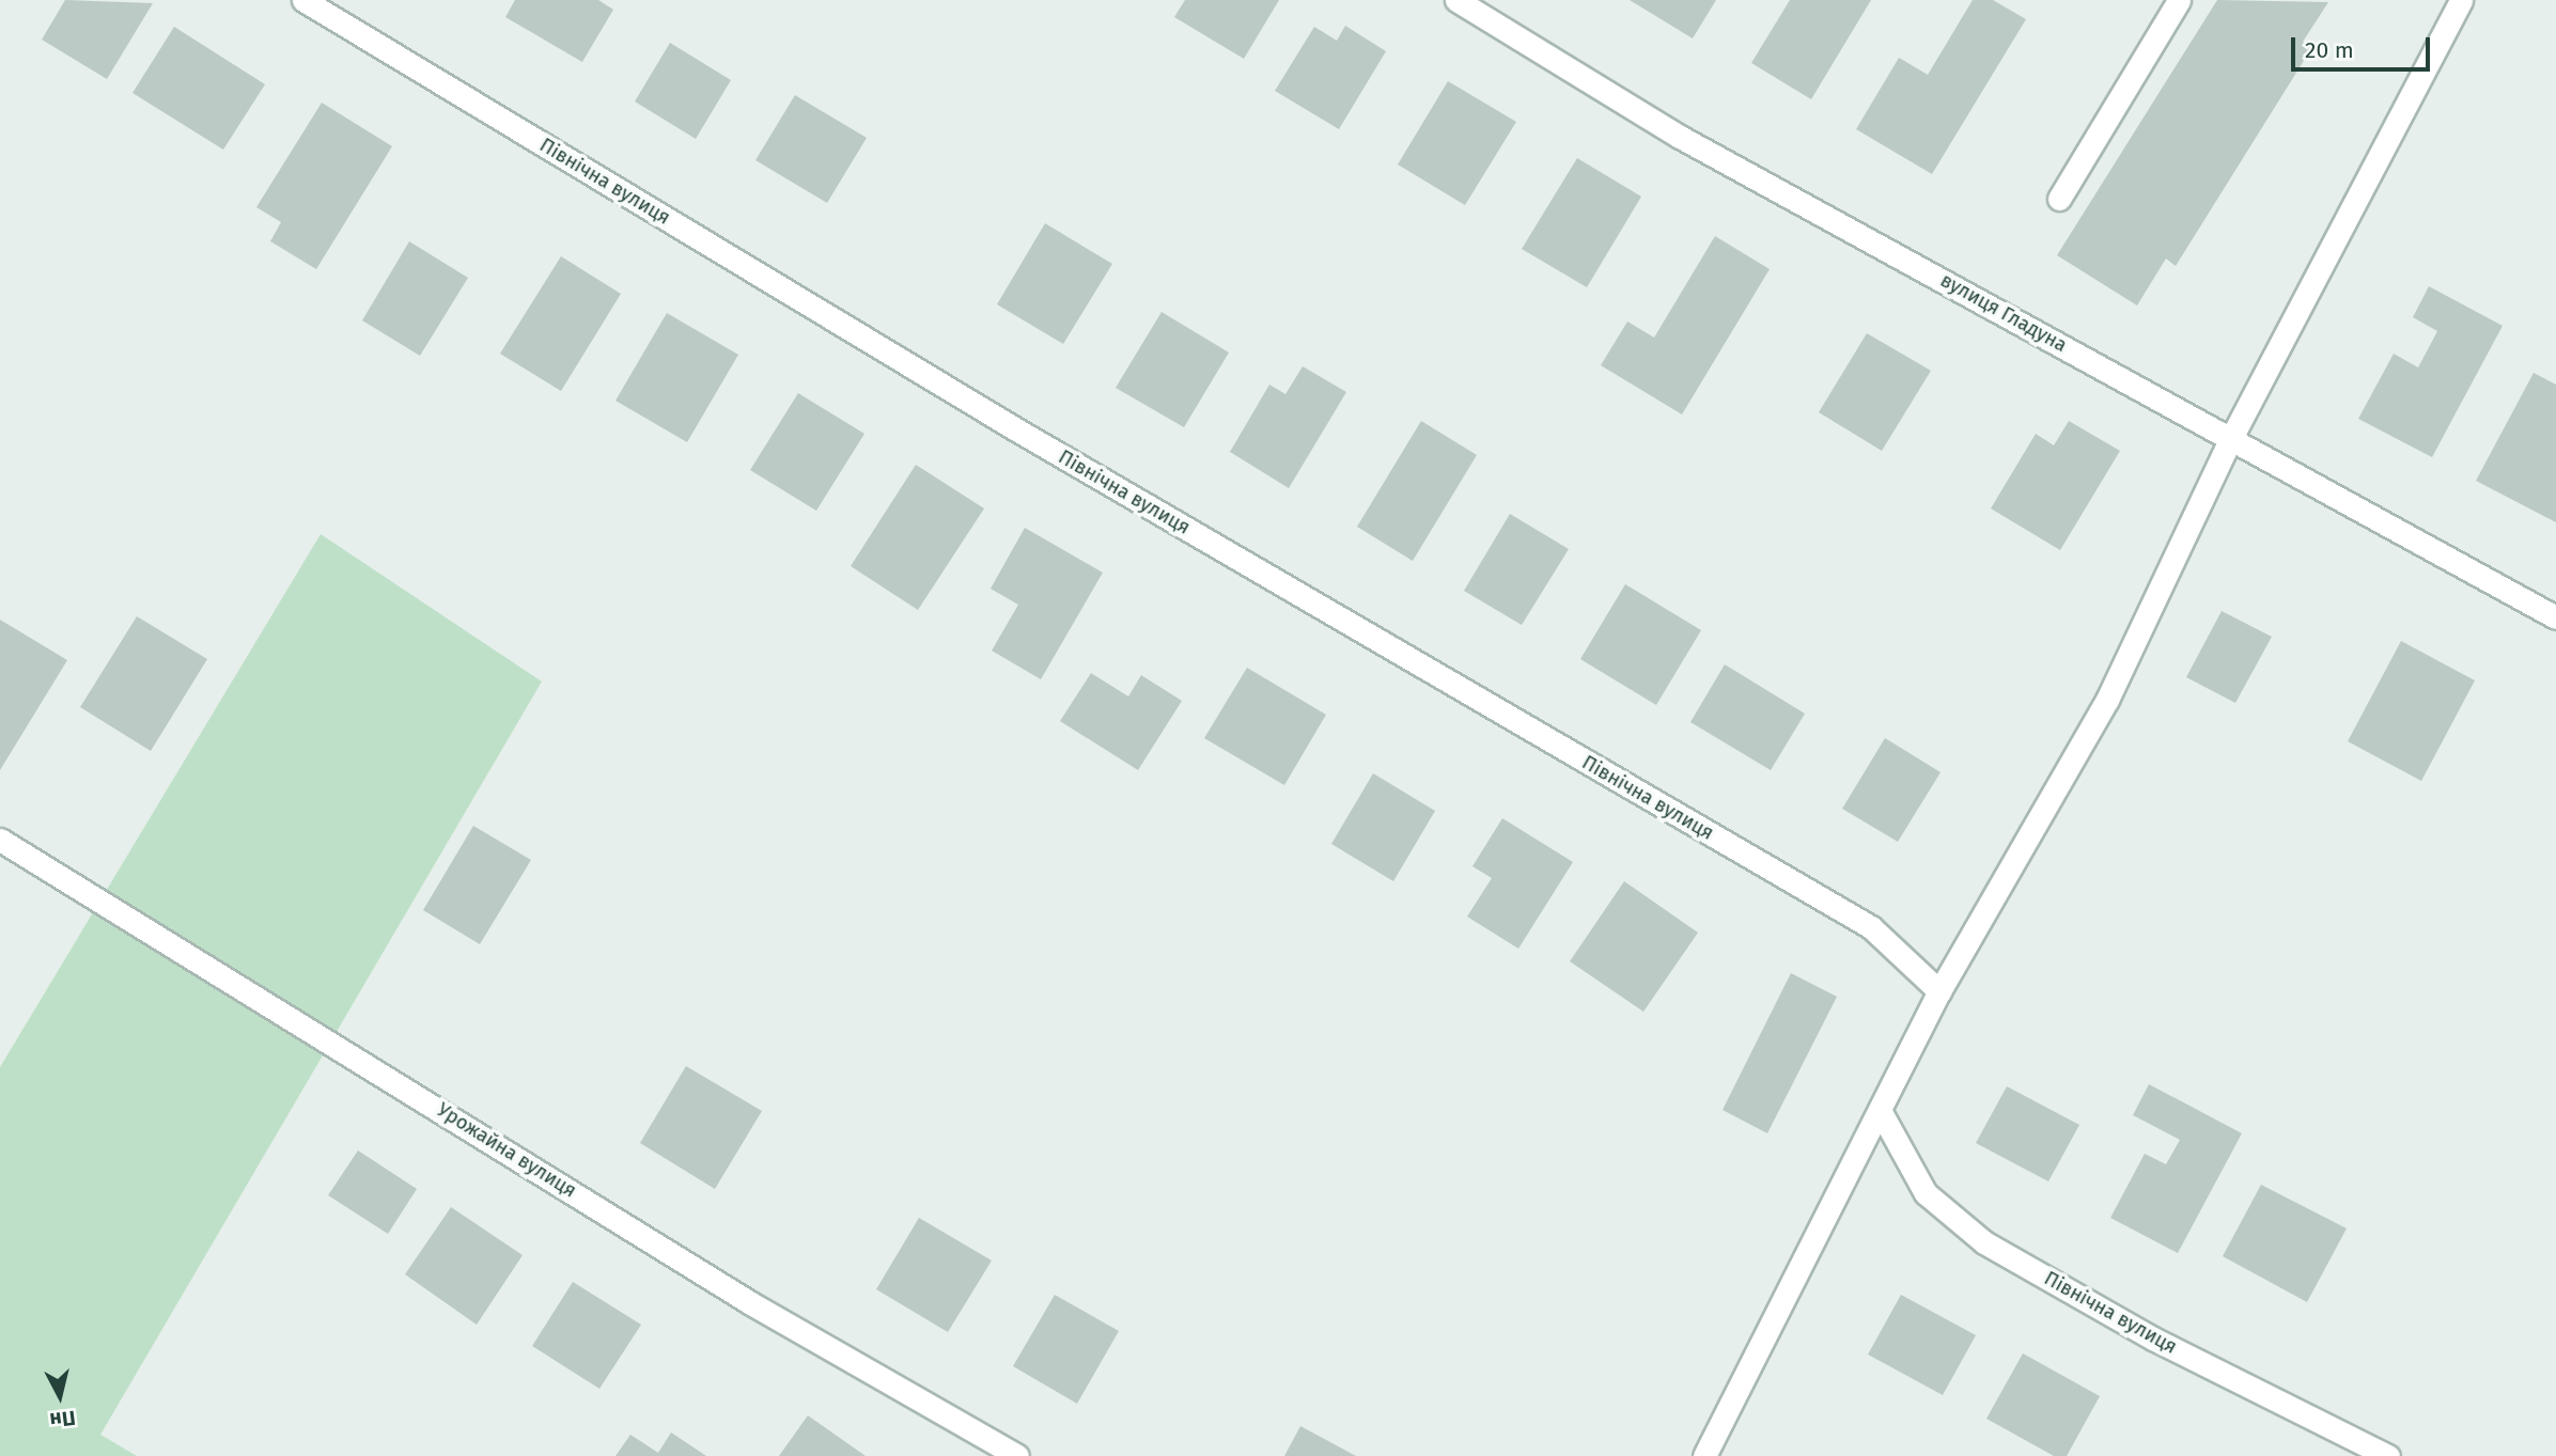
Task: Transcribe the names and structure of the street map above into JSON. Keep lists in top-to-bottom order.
{
  "streets": {
    "street": ["Північна вулиця", "вулиця Гладуна", "Урожайна вулиця"]
  },
  "scale_bar": "20 m",
  "north": "bottom"
}
